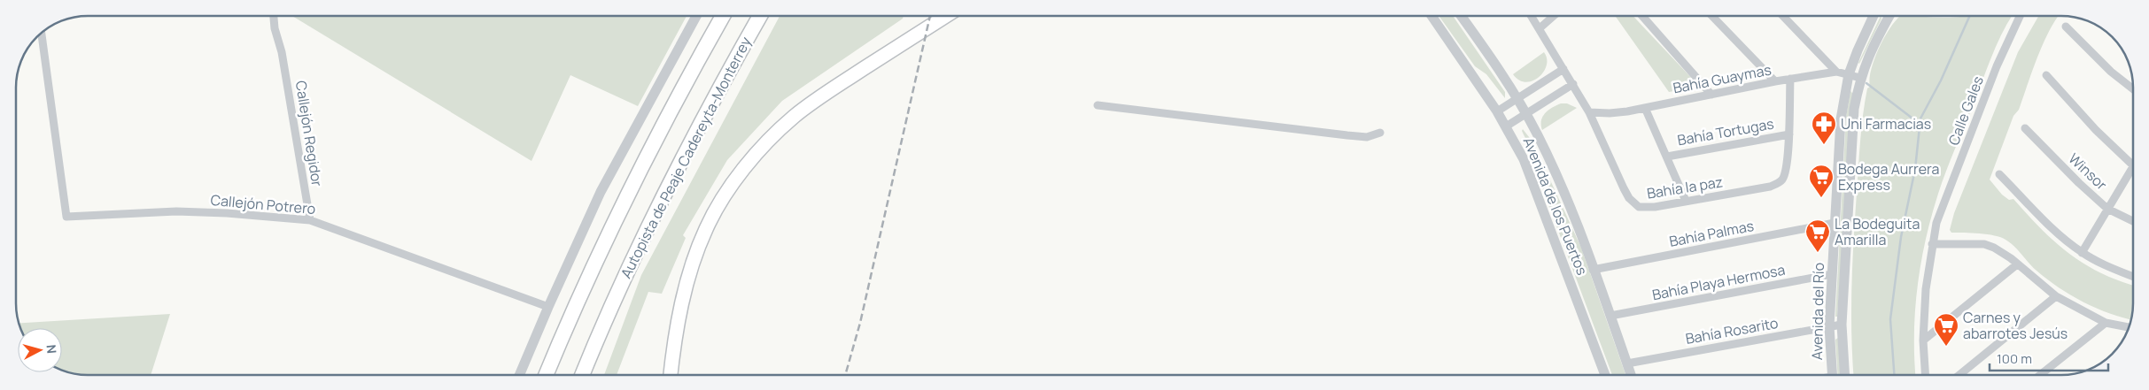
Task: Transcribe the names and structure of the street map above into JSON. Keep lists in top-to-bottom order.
{
  "streets": {
    "highway": ["Autopista de Peaje Cadereyta-Monterrey"],
    "street": [
      "Bahía Guaymas",
      "Calle Gales",
      "Bahía Tortugas",
      "Callejón Regidor",
      "Winsor",
      "Bahía la paz",
      "Callejón Potrero",
      "Avenida de los Puertos",
      "Bahía Palmas",
      "Bahía Playa Hermosa",
      "Avenida del Río",
      "Bahía Rosarito"
    ]
  },
  "crossings": [
    ["Bahía Guaymas", "Bahía la paz"],
    ["Bahía Guaymas", "Avenida del Río"],
    ["Bahía Tortugas", "Bahía la paz"],
    ["Callejón Regidor", "Callejón Potrero"],
    ["Avenida de los Puertos", "Bahía Palmas"],
    ["Avenida de los Puertos", "Bahía Playa Hermosa"],
    ["Avenida de los Puertos", "Bahía Rosarito"],
    ["Bahía Palmas", "Avenida del Río"],
    ["Bahía Playa Hermosa", "Avenida del Río"],
    ["Avenida del Río", "Bahía Rosarito"]
  ],
  "places": {
    "pharmacy": ["Uni Farmacias"],
    "supermarket": ["Bodega Aurrera Express", "La Bodeguita Amarilla", "Carnes y abarrotes Jesús"]
  },
  "scale_bar": "100 m",
  "north": "right"
}
